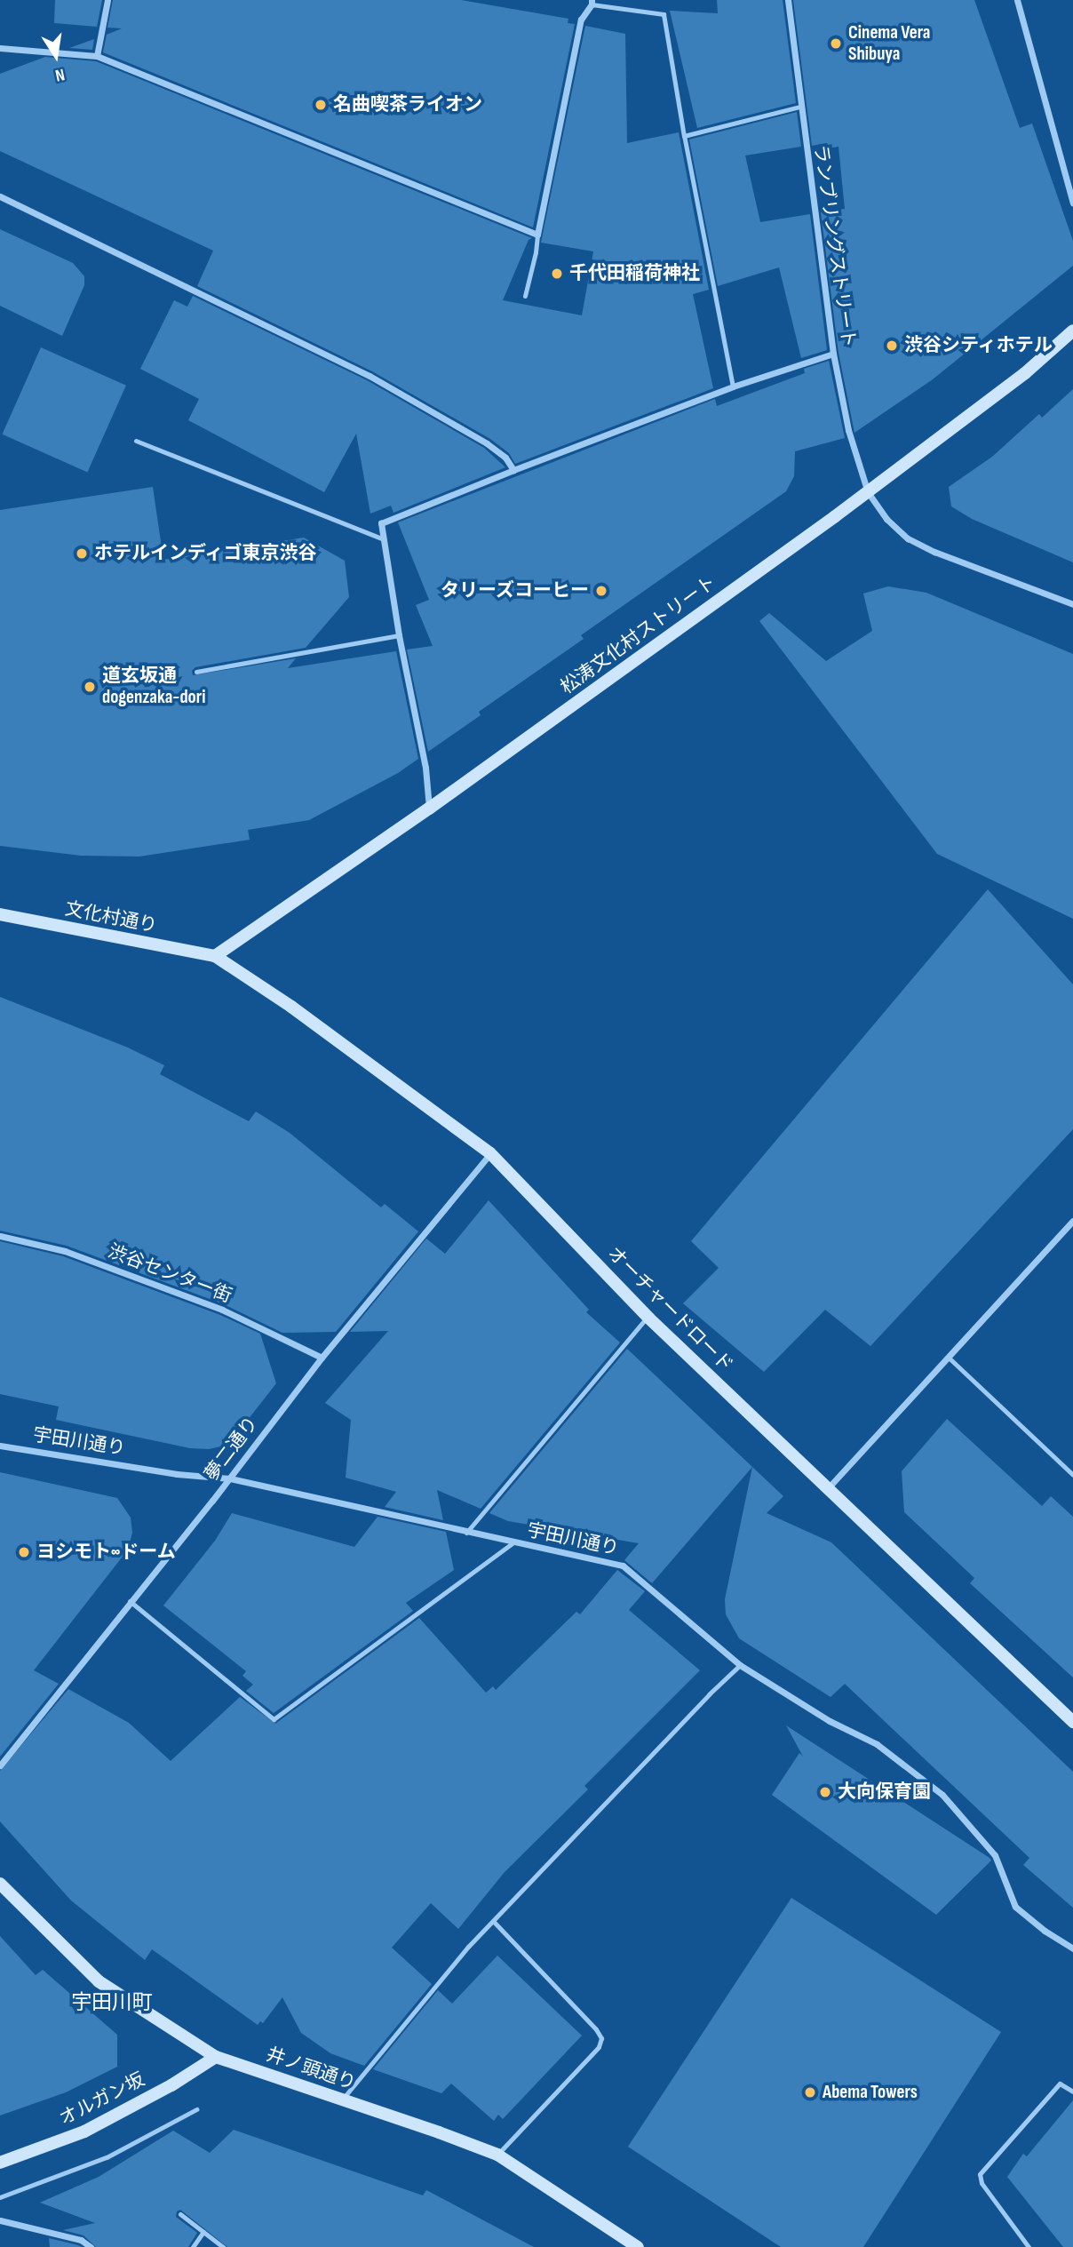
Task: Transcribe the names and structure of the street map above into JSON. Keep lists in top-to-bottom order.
{
  "streets": {
    "street": [
      "ランブリングストリート",
      "松涛文化村ストリート",
      "文化村通り",
      "渋谷センター街",
      "オーチャードロード",
      "宇田川通り",
      "夢二通り",
      "井ノ頭通り",
      "オルガン坂"
    ]
  },
  "crossings": [
    ["ランブリングストリート", "松涛文化村ストリート"],
    ["松涛文化村ストリート", "文化村通り"],
    ["松涛文化村ストリート", "オーチャードロード"],
    ["文化村通り", "オーチャードロード"],
    ["渋谷センター街", "夢二通り"],
    ["オーチャードロード", "夢二通り"],
    ["宇田川通り", "夢二通り"],
    ["井ノ頭通り", "オルガン坂"]
  ],
  "districts": ["宇田川町"],
  "places": [
    "Cinema Vera Shibuya",
    "名曲喫茶ライオン",
    "千代田稲荷神社",
    "渋谷シティホテル",
    "ホテルインディゴ東京渋谷",
    "タリーズコーヒー",
    "道玄坂通 dogenzaka-dori",
    "ヨシモト∞ドーム",
    "大向保育園",
    "Abema Towers"
  ],
  "north": "bottom"
}
